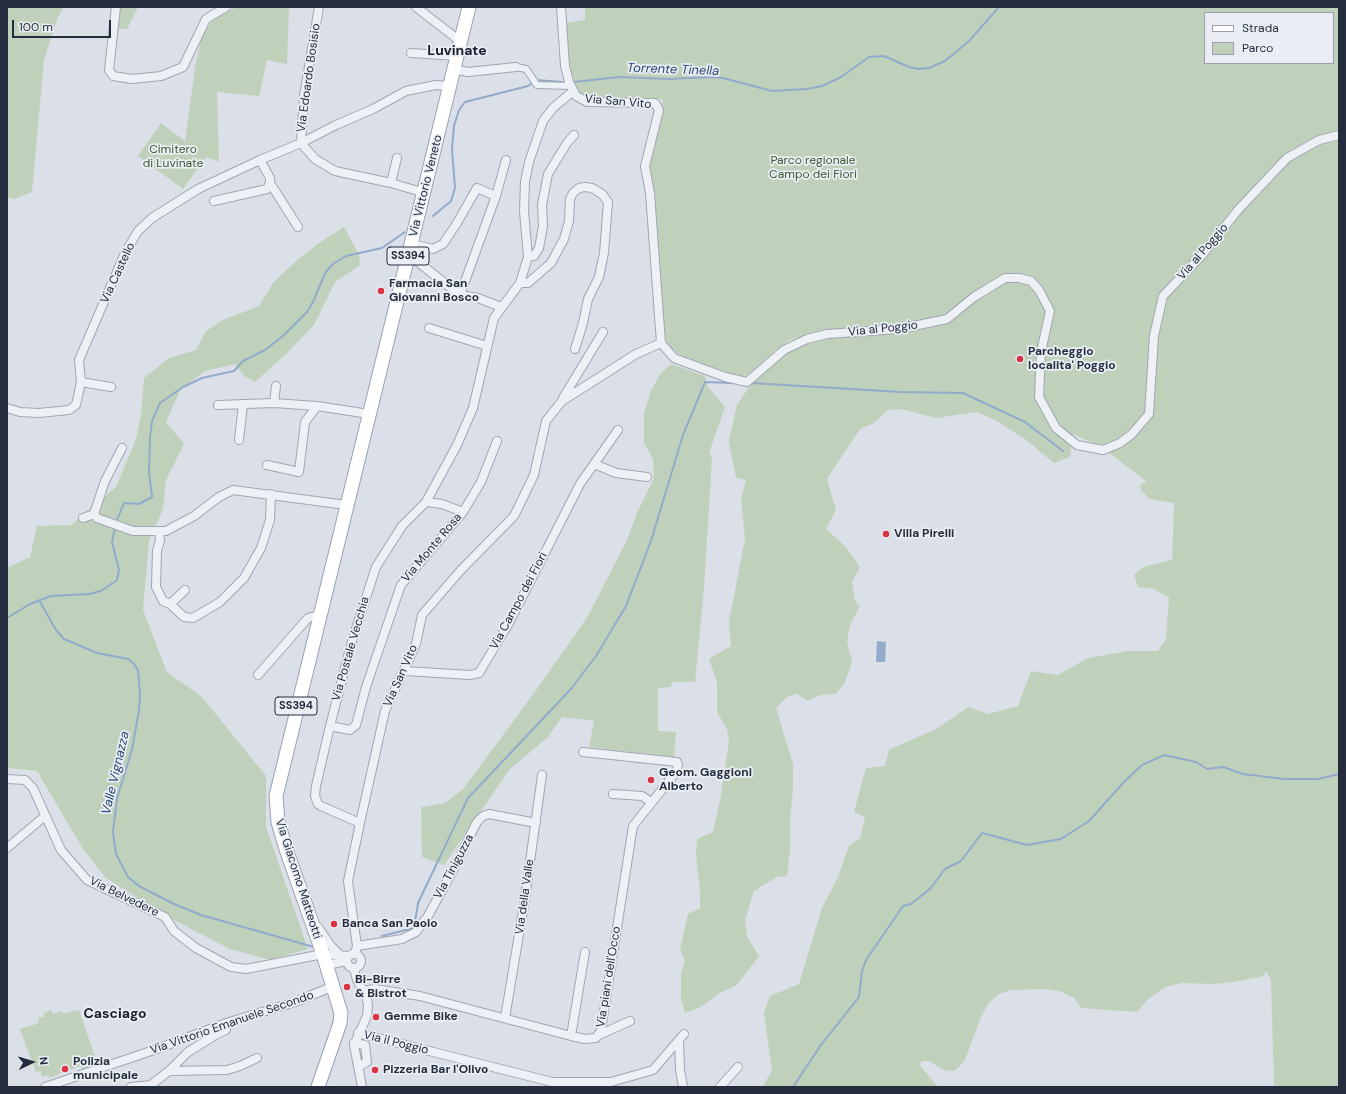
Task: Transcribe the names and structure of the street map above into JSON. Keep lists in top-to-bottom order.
{
  "streets": {
    "main road": ["Via Vittorio Veneto", "SS394", "Via Giacomo Matteotti"],
    "street": [
      "Via Edoardo Bosisio",
      "Via San Vito",
      "Via al Poggio",
      "Via Castello",
      "Via Monte Rosa",
      "Via Campo dei Fiori",
      "Via Postale Vecchia",
      "Via Tiniguzza",
      "Via Belvedere",
      "Via della Valle",
      "Via piani dell'Occo",
      "Via Vittorio Emanuele Secondo",
      "Via il Poggio"
    ]
  },
  "crossings": [
    ["Via Edoardo Bosisio", "Via Vittorio Veneto"],
    ["Via Edoardo Bosisio", "Via Castello"],
    ["Via San Vito", "Via al Poggio"],
    ["Via San Vito", "Via Campo dei Fiori"],
    ["Via San Vito", "Via Postale Vecchia"],
    ["Via Vittorio Veneto", "Via Castello"],
    ["Via Vittorio Veneto", "Via Giacomo Matteotti"],
    ["Via Monte Rosa", "Via Postale Vecchia"],
    ["Via Tiniguzza", "Via Giacomo Matteotti"],
    ["Via Tiniguzza", "Via Belvedere"],
    ["Via Tiniguzza", "Via della Valle"],
    ["Via Giacomo Matteotti", "Via Belvedere"],
    ["Via Giacomo Matteotti", "Via Vittorio Emanuele Secondo"],
    ["Via della Valle", "Via piani dell'Occo"]
  ],
  "districts": ["Luvinate", "Casciago"],
  "water": ["Torrente Tinella", "Valle Vignazza"],
  "parks": ["Cimitero di Luvinate", "Parco regionale Campo dei Fiori"],
  "places": [
    "Farmacia San Giovanni Bosco",
    "Parcheggio localita' Poggio",
    "Villa Pirelli",
    "Geom. Gaggioni Alberto",
    "Banca San Paolo",
    "Bi-Birre & Bistrot",
    "Gemme Bike",
    "Polizia municipale",
    "Pizzeria Bar l'Olivo"
  ],
  "legend": ["Strada", "Parco"],
  "scale_bar": "100 m",
  "north": "right"
}
